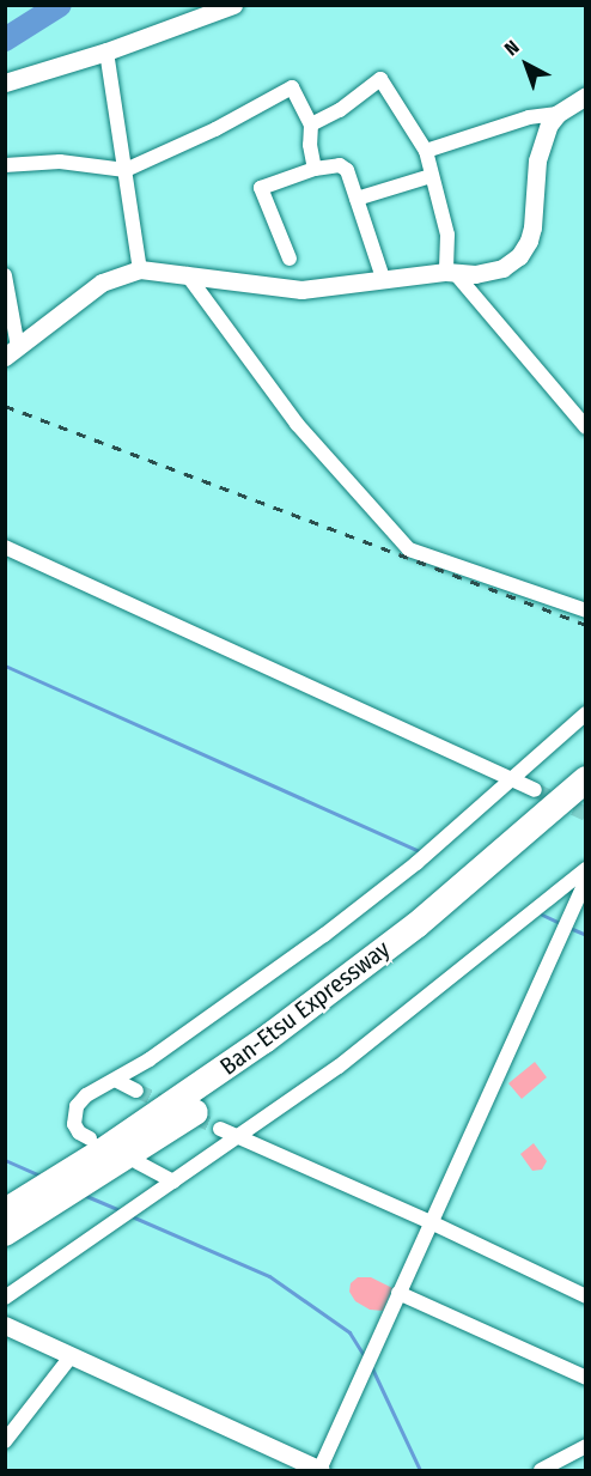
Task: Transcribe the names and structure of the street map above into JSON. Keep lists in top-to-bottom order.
{
  "streets": {
    "highway": ["Ban-Etsu Expressway"]
  },
  "north": "top left"
}
